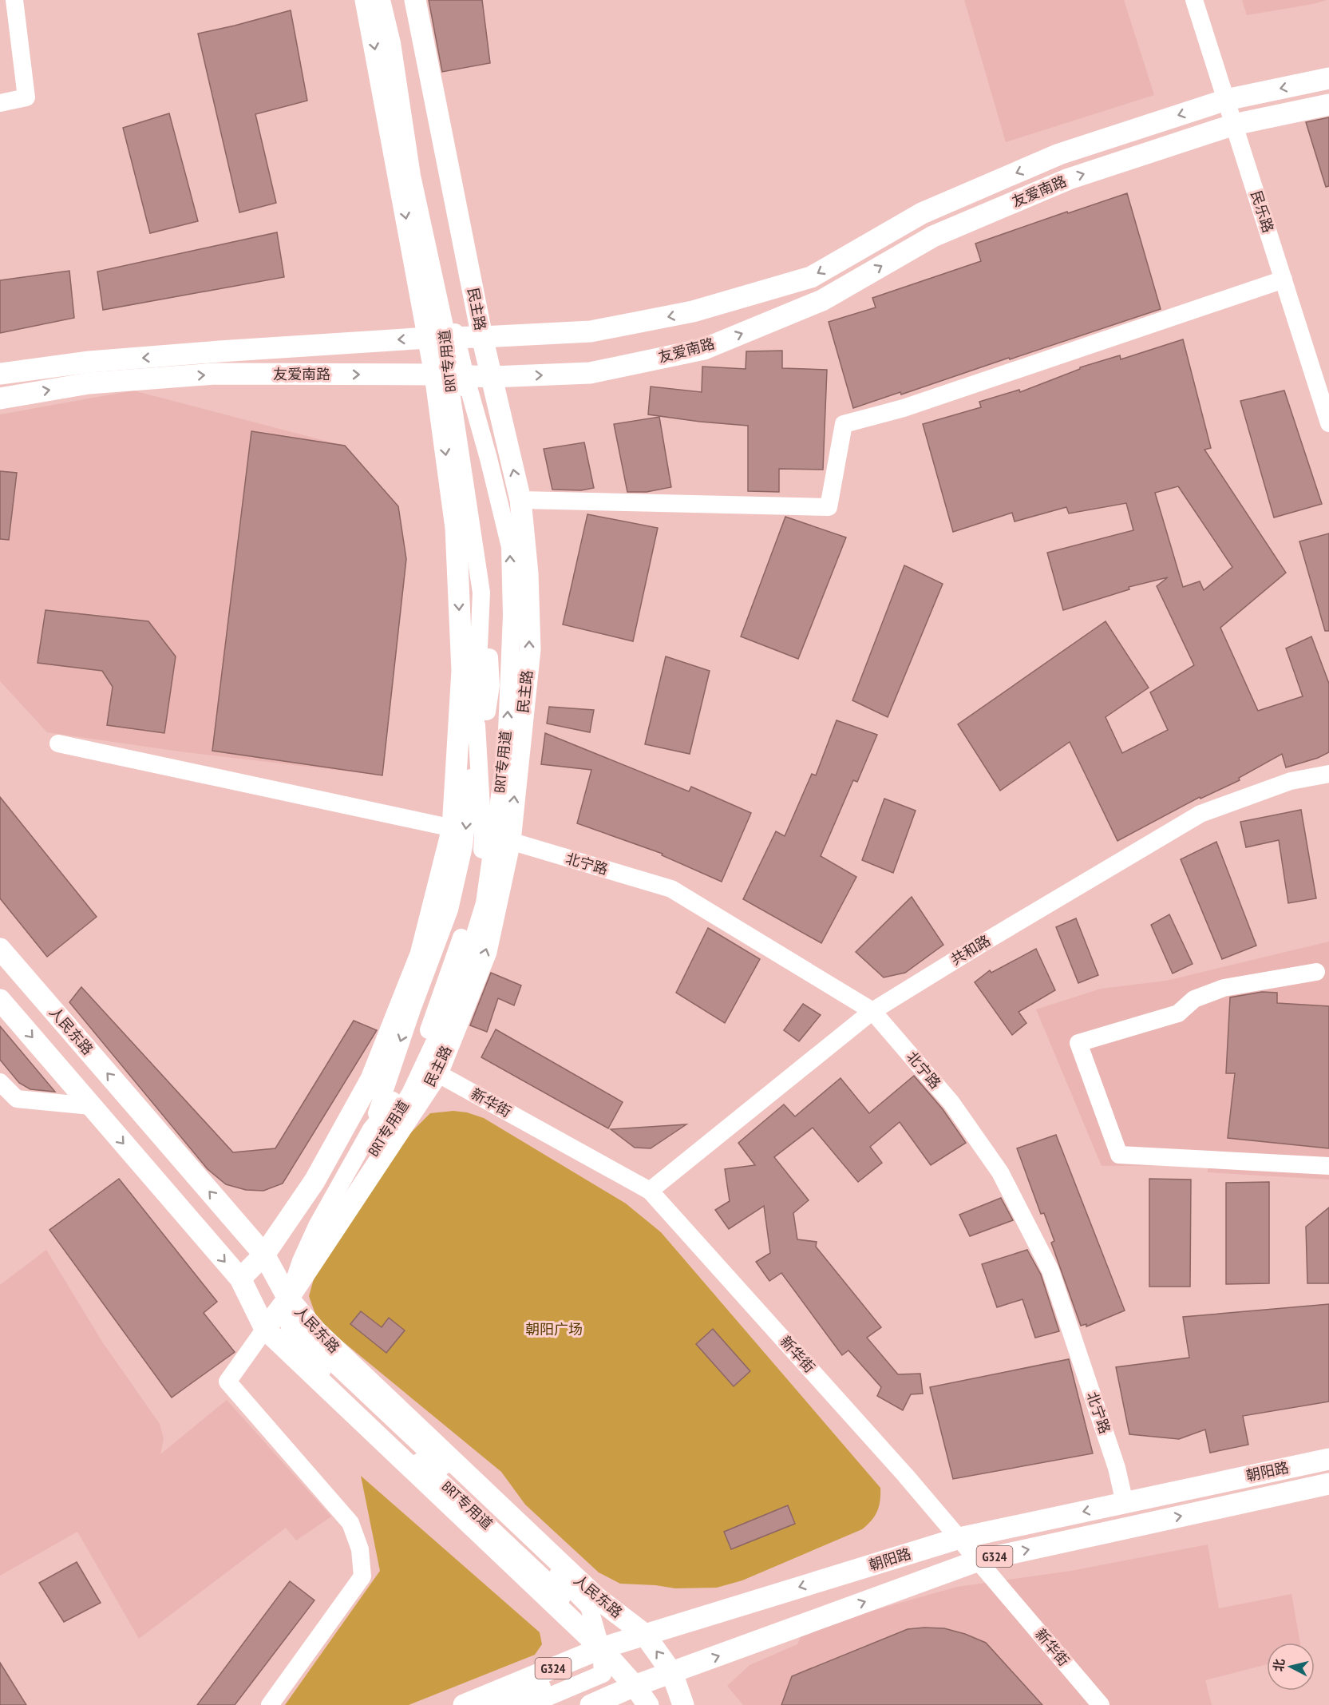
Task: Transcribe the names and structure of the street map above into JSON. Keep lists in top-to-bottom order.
{
  "streets": {
    "main road": [
      "友爱南路",
      "民主路",
      "人民东路",
      "朝阳路",
      "G324"
    ],
    "street": [
      "民乐路",
      "BRT专用道",
      "北宁路",
      "共和路",
      "新华街"
    ]
  },
  "crossings": [
    ["友爱南路", "民乐路"],
    ["友爱南路", "民主路"],
    ["友爱南路", "BRT专用道"],
    ["民主路", "BRT专用道"],
    ["民主路", "北宁路"],
    ["民主路", "人民东路"],
    ["民主路", "新华街"],
    ["BRT专用道", "北宁路"],
    ["BRT专用道", "人民东路"],
    ["BRT专用道", "朝阳路"],
    ["北宁路", "共和路"],
    ["北宁路", "朝阳路"],
    ["共和路", "新华街"],
    ["人民东路", "朝阳路"],
    ["新华街", "朝阳路"]
  ],
  "parks": ["朝阳广场"],
  "north": "left"
}
